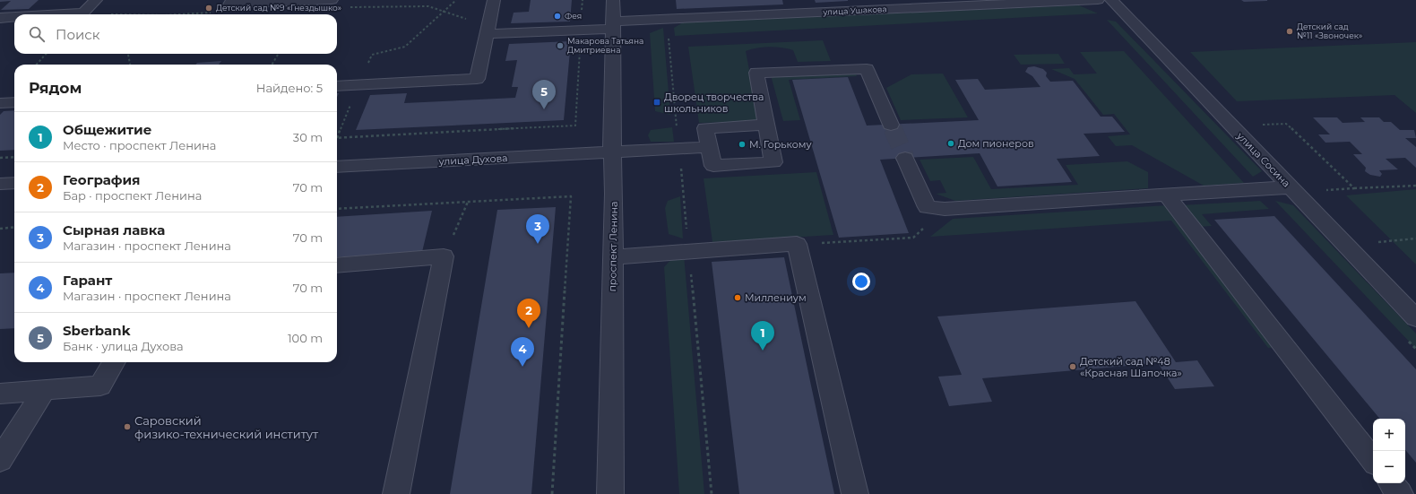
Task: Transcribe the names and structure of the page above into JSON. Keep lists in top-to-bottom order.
{
  "streets": {
    "street": [
      "улица Ушакова",
      "улица Духова",
      "улица Сосина",
      "проспект Ленина"
    ]
  },
  "crossings": [
    ["улица Ушакова", "проспект Ленина"],
    ["улица Духова", "проспект Ленина"]
  ],
  "places": {
    "other": [
      "Детский сад №9 «Гнездышко»",
      "Фея",
      "Детский сад №11 «Звоночек»",
      "Макарова Татьяна Дмитриевна",
      "Дом пионеров",
      "М. Горькому",
      "Миллениум",
      "Детский сад №48 «Красная Шапочка»",
      "Саровский физико-технический институт"
    ],
    "transit": ["Дворец творчества школьников"]
  },
  "page": {
    "search": "Поиск",
    "heading": ["Рядом", "Найдено: 5"],
    "pins": [
      "5",
      "3",
      "2",
      "1",
      "4"
    ],
    "list": [
      {
        "mark": "1",
        "name": "Общежитие",
        "note": "Место · проспект Ленина",
        "value": "30 m"
      },
      {
        "mark": "2",
        "name": "География",
        "note": "Бар · проспект Ленина",
        "value": "70 m"
      },
      {
        "mark": "3",
        "name": "Сырная лавка",
        "note": "Магазин · проспект Ленина",
        "value": "70 m"
      },
      {
        "mark": "4",
        "name": "Гарант",
        "note": "Магазин · проспект Ленина",
        "value": "70 m"
      },
      {
        "mark": "5",
        "name": "Sberbank",
        "note": "Банк · улица Духова",
        "value": "100 m"
      }
    ],
    "map_buttons": ["+", "−"]
  }
}
